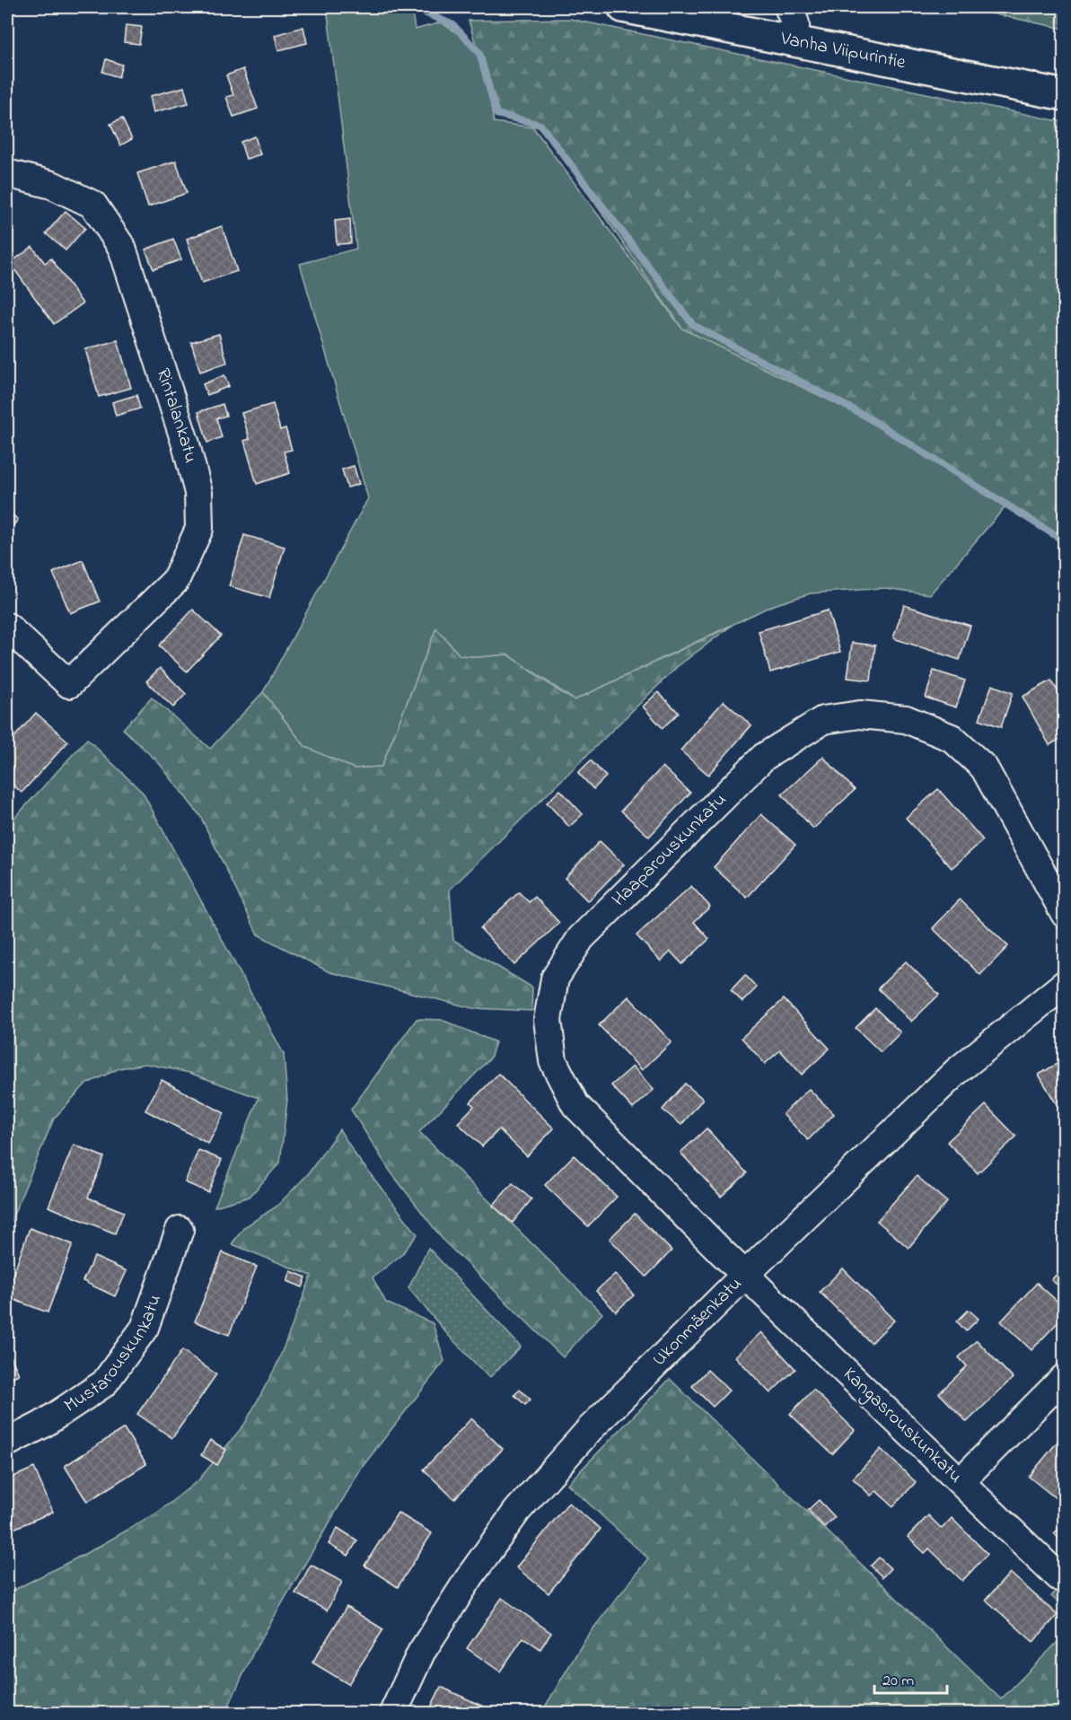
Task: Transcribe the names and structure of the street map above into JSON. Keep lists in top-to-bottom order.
{
  "streets": {
    "street": [
      "Vanha Viipurintie",
      "Rintalankatu",
      "Haaparouskunkatu",
      "Ukonmäenkatu",
      "Mustarouskunkatu",
      "Kangasrouskunkatu"
    ]
  },
  "crossings": [
    ["Haaparouskunkatu", "Ukonmäenkatu"],
    ["Haaparouskunkatu", "Kangasrouskunkatu"],
    ["Ukonmäenkatu", "Kangasrouskunkatu"]
  ],
  "scale_bar": "20 m"
}
